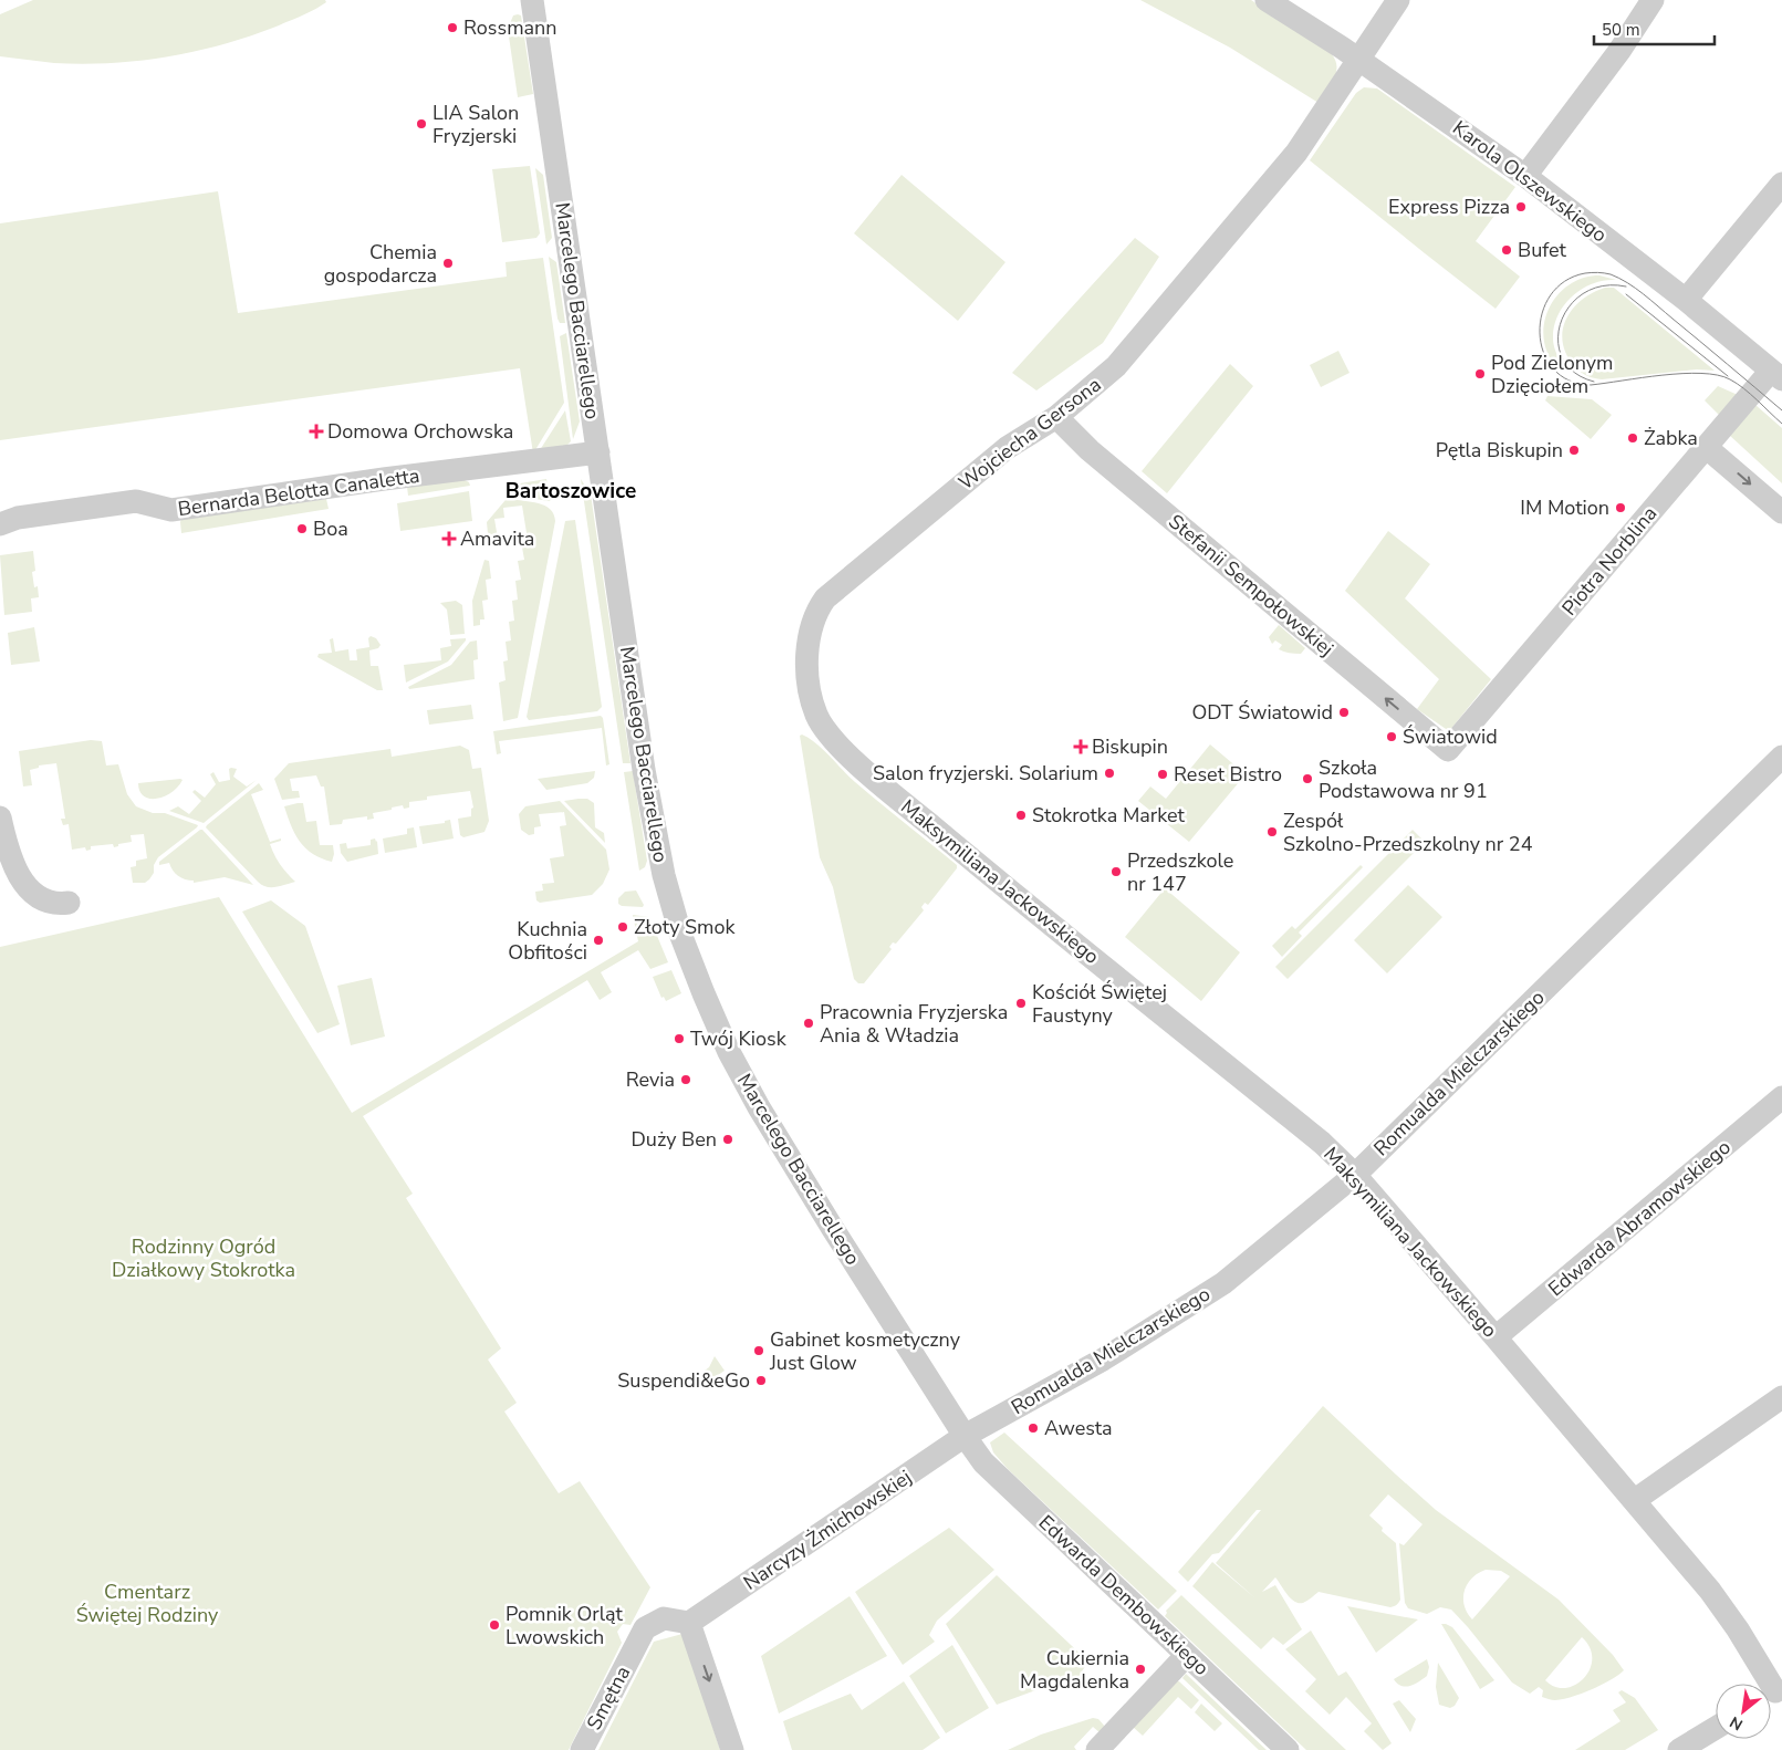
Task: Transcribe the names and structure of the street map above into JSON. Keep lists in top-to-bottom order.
{
  "streets": {
    "street": [
      "Karola Olszewskiego",
      "Marcelego Bacciarellego",
      "Wojciecha Gersona",
      "Bernarda Belotta Canaletta",
      "Piotra Norblina",
      "Stefanii Sempołowskiej",
      "Maksymiliana Jackowskiego",
      "Romualda Mielczarskiego",
      "Edwarda Abramowskiego",
      "Narcyzy Żmichowskiej",
      "Edwarda Dembowskiego",
      "Smętna"
    ]
  },
  "crossings": [
    ["Karola Olszewskiego", "Wojciecha Gersona"],
    ["Karola Olszewskiego", "Piotra Norblina"],
    ["Marcelego Bacciarellego", "Bernarda Belotta Canaletta"],
    ["Marcelego Bacciarellego", "Romualda Mielczarskiego"],
    ["Marcelego Bacciarellego", "Narcyzy Żmichowskiej"],
    ["Marcelego Bacciarellego", "Edwarda Dembowskiego"],
    ["Wojciecha Gersona", "Stefanii Sempołowskiej"],
    ["Wojciecha Gersona", "Maksymiliana Jackowskiego"],
    ["Piotra Norblina", "Stefanii Sempołowskiej"],
    ["Maksymiliana Jackowskiego", "Romualda Mielczarskiego"],
    ["Maksymiliana Jackowskiego", "Edwarda Abramowskiego"],
    ["Romualda Mielczarskiego", "Narcyzy Żmichowskiej"],
    ["Romualda Mielczarskiego", "Edwarda Dembowskiego"],
    ["Narcyzy Żmichowskiej", "Edwarda Dembowskiego"],
    ["Narcyzy Żmichowskiej", "Smętna"]
  ],
  "one_way": ["Stefanii Sempołowskiej"],
  "districts": ["Bartoszowice"],
  "parks": ["Rodzinny Ogród Działkowy Stokrotka", "Cmentarz Świętej Rodziny"],
  "places": {
    "other": [
      "Rossmann",
      "LIA Salon Fryzjerski",
      "Express Pizza",
      "Bufet",
      "Chemia gospodarcza",
      "Pod Zielonym Dzięciołem",
      "Żabka",
      "Pętla Biskupin",
      "IM Motion",
      "Boa",
      "ODT Światowid",
      "Światowid",
      "Salon fryzjerski. Solarium",
      "Reset Bistro",
      "Szkoła Podstawowa nr 91",
      "Stokrotka Market",
      "Zespół Szkolno-Przedszkolny nr 24",
      "Przedszkole nr 147",
      "Złoty Smok",
      "Kuchnia Obfitości",
      "Kościół Świętej Faustyny",
      "Pracownia Fryzjerska Ania & Władzia",
      "Twój Kiosk",
      "Revia",
      "Duży Ben",
      "Gabinet kosmetyczny Just Glow",
      "Suspendi&eGo",
      "Awesta",
      "Pomnik Orląt Lwowskich",
      "Cukiernia Magdalenka"
    ],
    "health": ["Domowa Orchowska", "Amavita", "Biskupin"]
  },
  "scale_bar": "50 m",
  "north": "bottom left"
}
